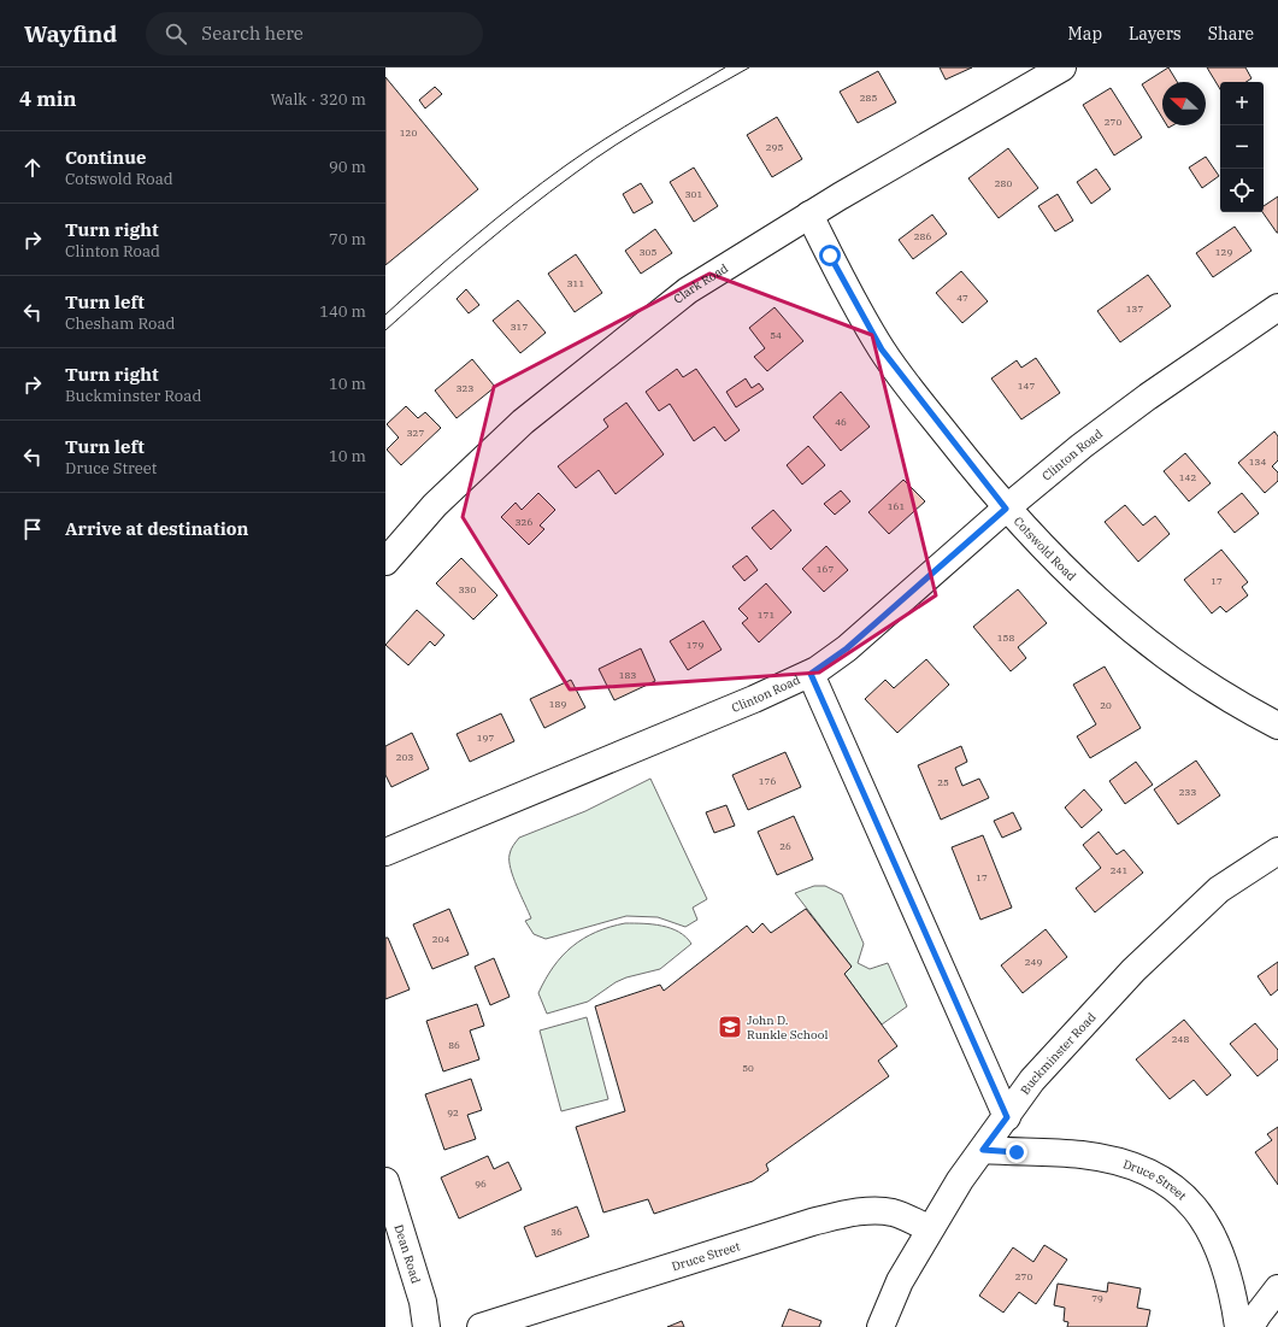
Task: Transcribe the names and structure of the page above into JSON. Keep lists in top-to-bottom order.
{
  "streets": {
    "street": [
      "Clark Road",
      "Clinton Road",
      "Cotswold Road",
      "Buckminster Road",
      "Druce Street",
      "Dean Road"
    ]
  },
  "crossings": [
    ["Clark Road", "Cotswold Road"],
    ["Clinton Road", "Cotswold Road"],
    ["Buckminster Road", "Druce Street"]
  ],
  "places": {
    "school or university": ["John D. Runkle School"]
  },
  "house_numbers": [
    "285",
    "270",
    "120",
    "295",
    "280",
    "301",
    "286",
    "305",
    "129",
    "311",
    "47",
    "137",
    "317",
    "54",
    "147",
    "323",
    "46",
    "327",
    "134",
    "142",
    "161",
    "326",
    "167",
    "17",
    "330",
    "171",
    "158",
    "179",
    "183",
    "189",
    "20",
    "197",
    "203",
    "176",
    "25",
    "233",
    "26",
    "241",
    "17",
    "204",
    "249",
    "248",
    "86",
    "50",
    "92",
    "96",
    "36",
    "270",
    "79"
  ],
  "north": "left",
  "page": {
    "header": "Wayfind",
    "search": "Search here",
    "nav": ["Map", "Layers", "Share"],
    "heading": ["4 min", "Walk · 320 m"],
    "map_buttons": ["+", "−"],
    "list": [
      ["Continue", "Cotswold Road", "90 m"],
      ["Turn right", "Clinton Road", "70 m"],
      ["Turn left", "Chesham Road", "140 m"],
      ["Turn right", "Buckminster Road", "10 m"],
      ["Turn left", "Druce Street", "10 m"],
      "Arrive at destination"
    ]
  }
}
